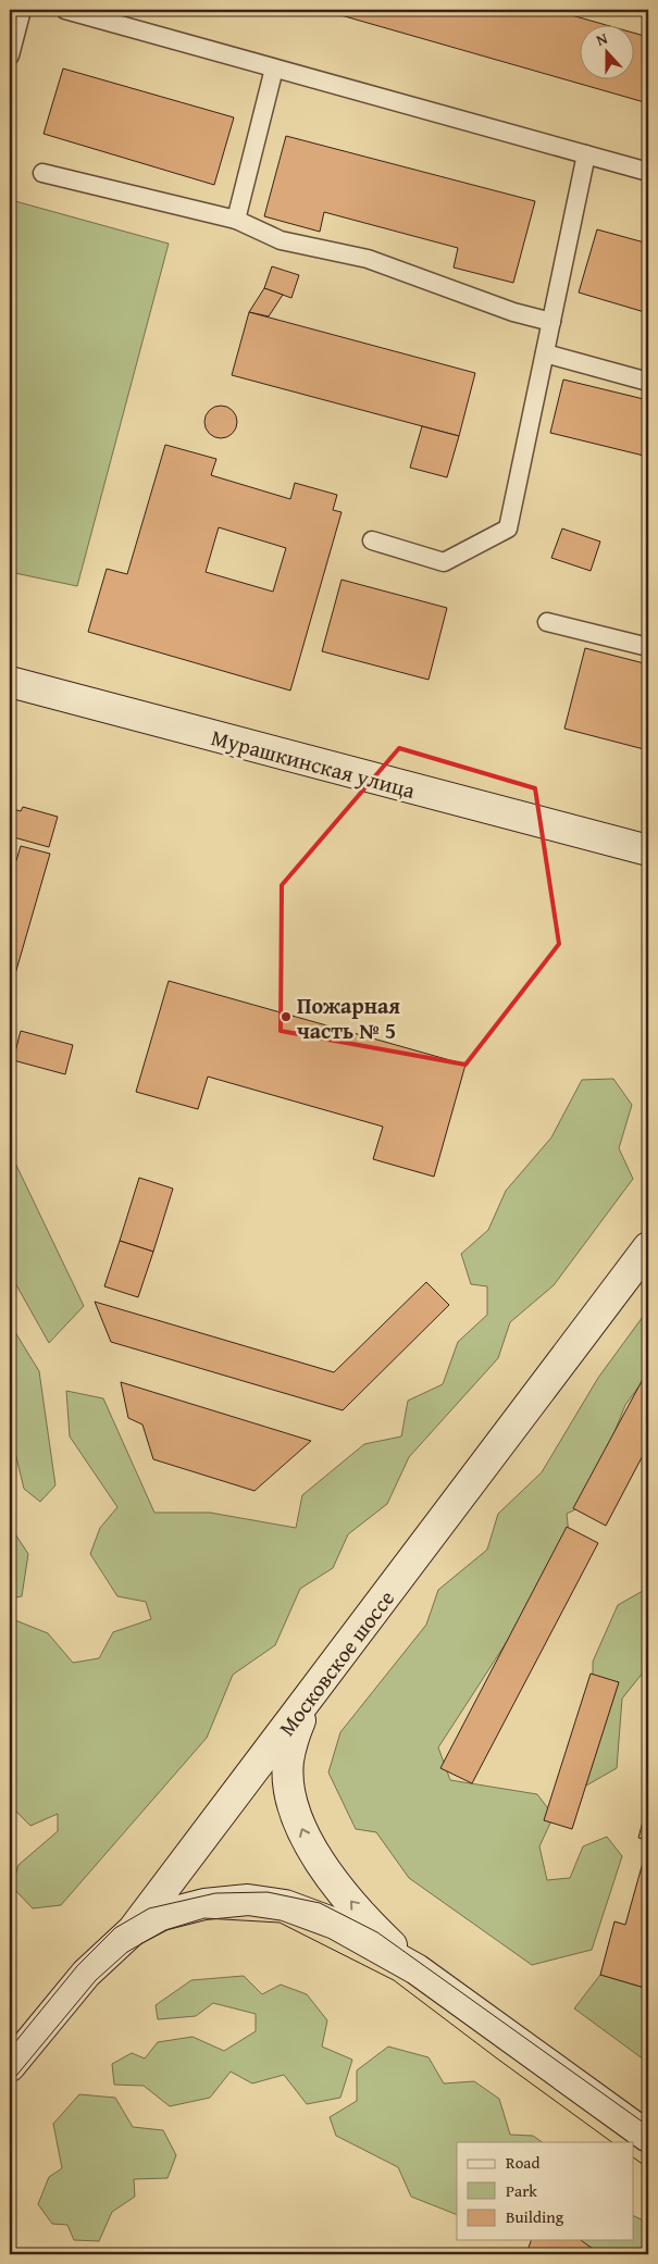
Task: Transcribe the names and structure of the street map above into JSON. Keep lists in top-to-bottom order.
{
  "streets": {
    "main road": ["Мурашкинская улица", "Московское шоссе"]
  },
  "places": ["Пожарная часть № 5"],
  "legend": ["Road", "Park", "Building"],
  "north": "top"
}
